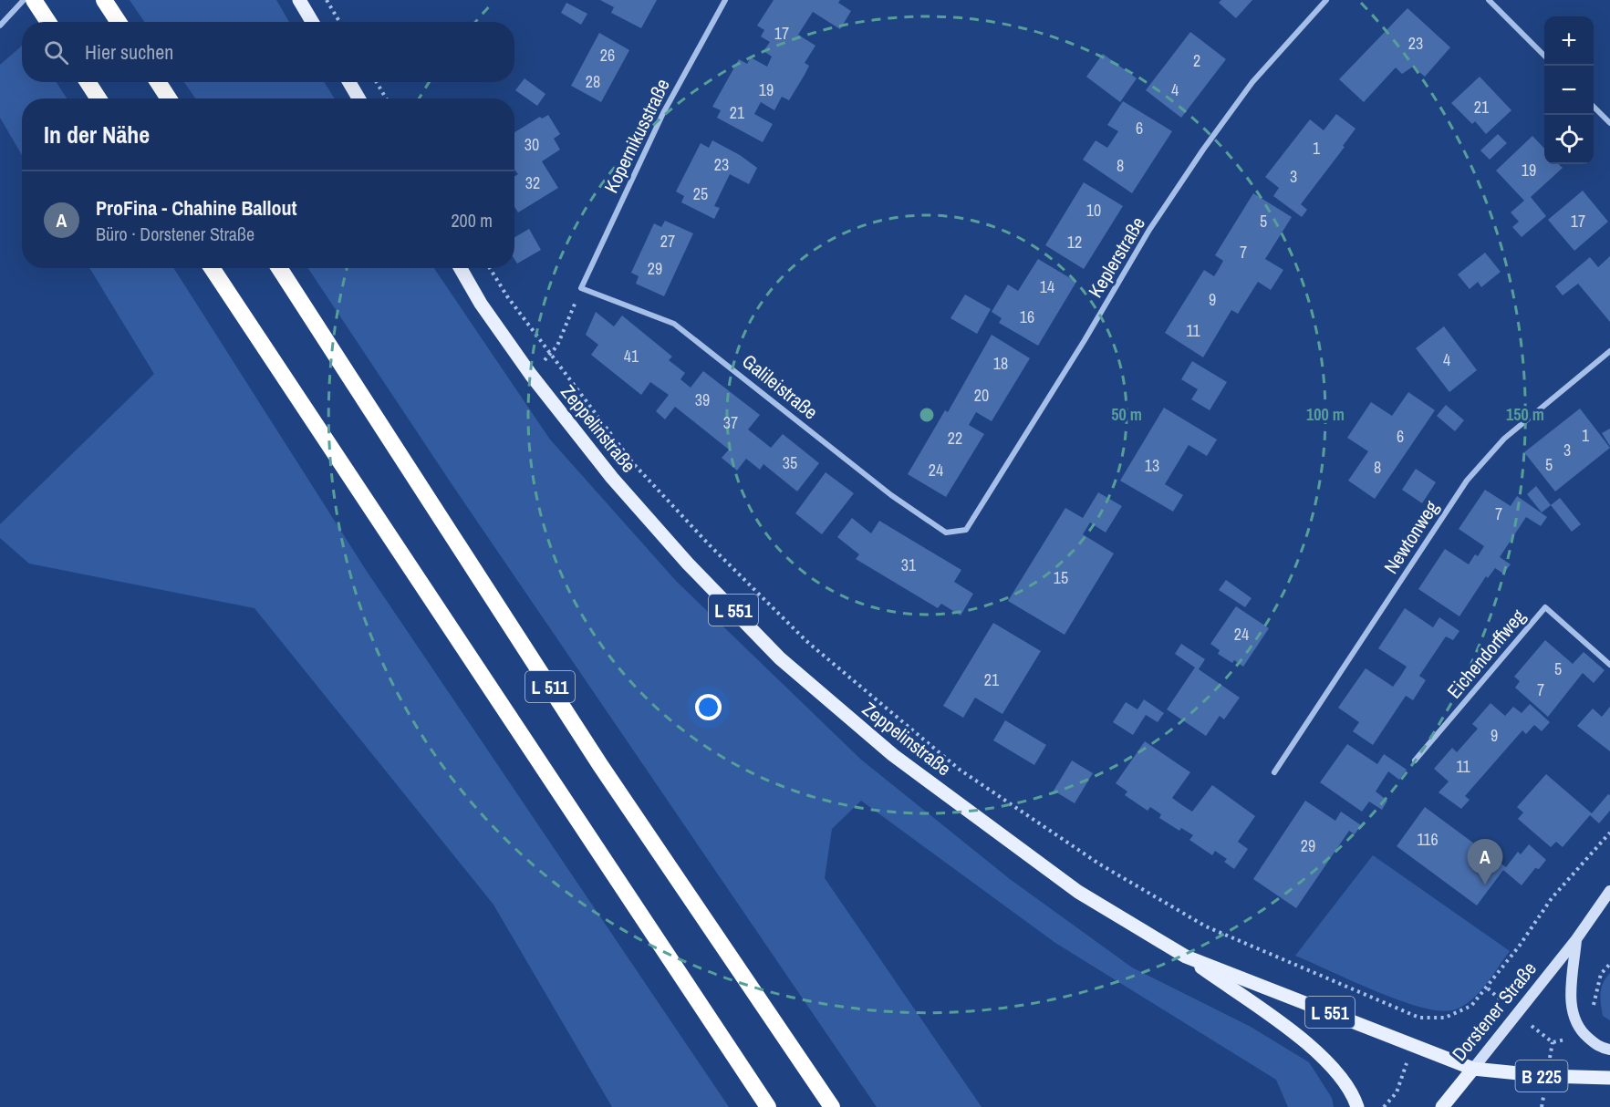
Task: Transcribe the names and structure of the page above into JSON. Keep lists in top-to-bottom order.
{
  "streets": {
    "highway": ["L 511"],
    "main road": [
      "Zeppelinstraße",
      "L 551",
      "Dorstener Straße",
      "B 225"
    ],
    "street": [
      "Kopernikusstraße",
      "Keplerstraße",
      "Galileistraße",
      "Newtonweg",
      "Eichendorffweg"
    ]
  },
  "crossings": [
    ["Kopernikusstraße", "Galileistraße"],
    ["Keplerstraße", "Galileistraße"],
    ["Zeppelinstraße", "Dorstener Straße"],
    ["Zeppelinstraße", "B 225"],
    ["Dorstener Straße", "B 225"]
  ],
  "house_numbers": [
    "17",
    "23",
    "26",
    "2",
    "28",
    "19",
    "4",
    "21",
    "21",
    "6",
    "30",
    "1",
    "23",
    "8",
    "19",
    "3",
    "32",
    "25",
    "10",
    "5",
    "17",
    "27",
    "12",
    "7",
    "29",
    "14",
    "9",
    "16",
    "11",
    "41",
    "4",
    "18",
    "20",
    "39",
    "37",
    "1",
    "6",
    "22",
    "3",
    "35",
    "5",
    "13",
    "8",
    "24",
    "7",
    "31",
    "15",
    "24",
    "5",
    "21",
    "7",
    "9",
    "11",
    "116",
    "29"
  ],
  "page": {
    "map_buttons": ["+", "−"],
    "search": "Hier suchen",
    "heading": "In der Nähe",
    "list": [
      {
        "mark": "A",
        "name": "ProFina - Chahine Ballout",
        "note": "Büro · Dorstener Straße",
        "value": "200 m"
      }
    ],
    "pins": "A"
  },
  "rings": ["50 m", "100 m", "150 m"]
}
